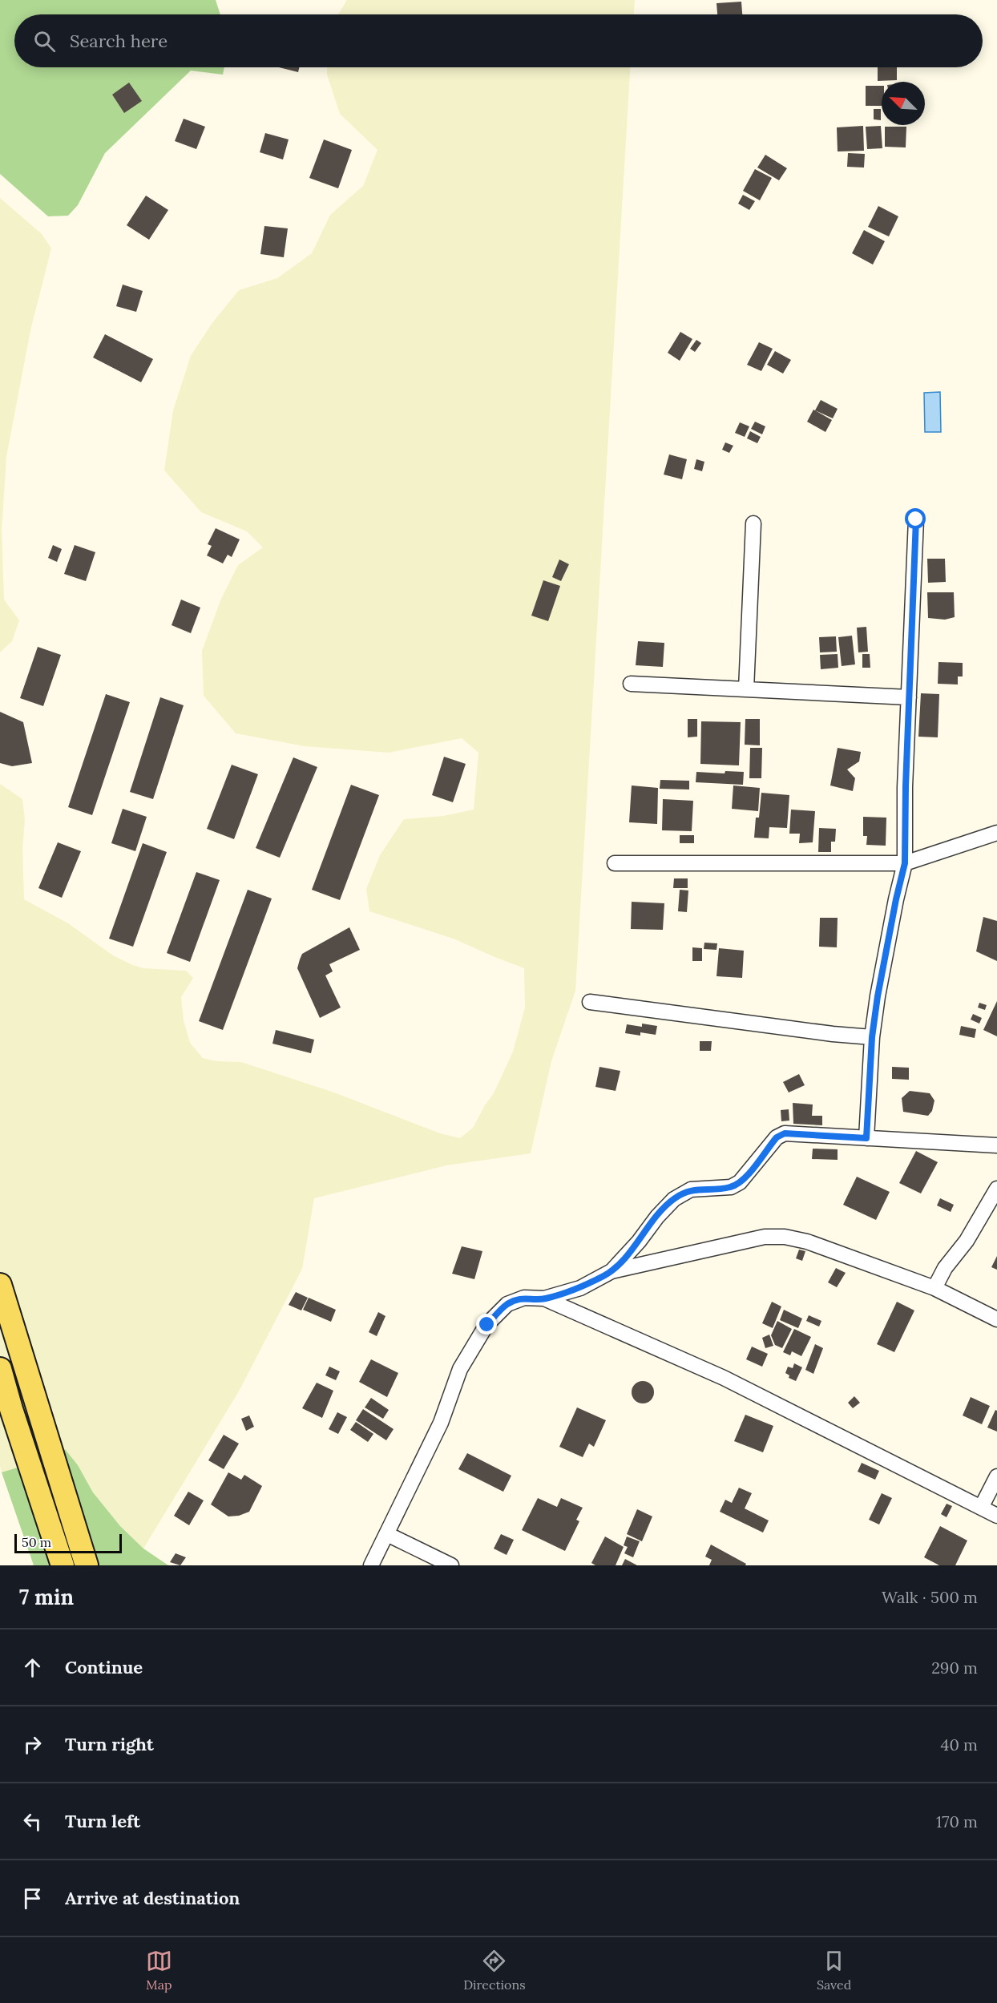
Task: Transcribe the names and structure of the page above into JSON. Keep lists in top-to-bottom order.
{
  "scale_bar": "50 m",
  "north": "top left",
  "page": {
    "search": "Search here",
    "scale": "50 m",
    "heading": ["7 min", "Walk · 500 m"],
    "list": [
      ["Continue", "290 m"],
      ["Turn right", "40 m"],
      ["Turn left", "170 m"],
      "Arrive at destination"
    ],
    "nav": ["Map", "Directions", "Saved"]
  }
}
